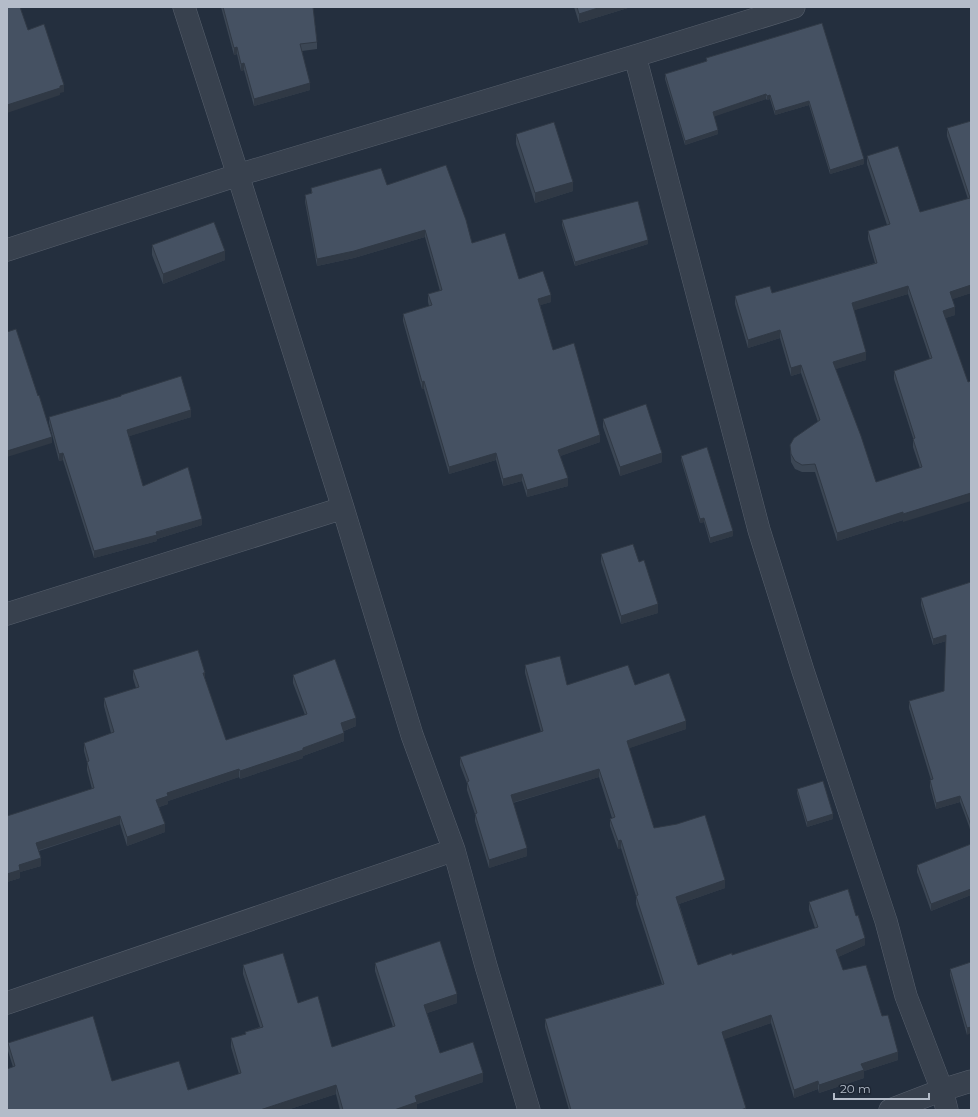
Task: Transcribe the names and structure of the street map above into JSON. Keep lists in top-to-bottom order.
{
  "scale_bar": "20 m"
}
